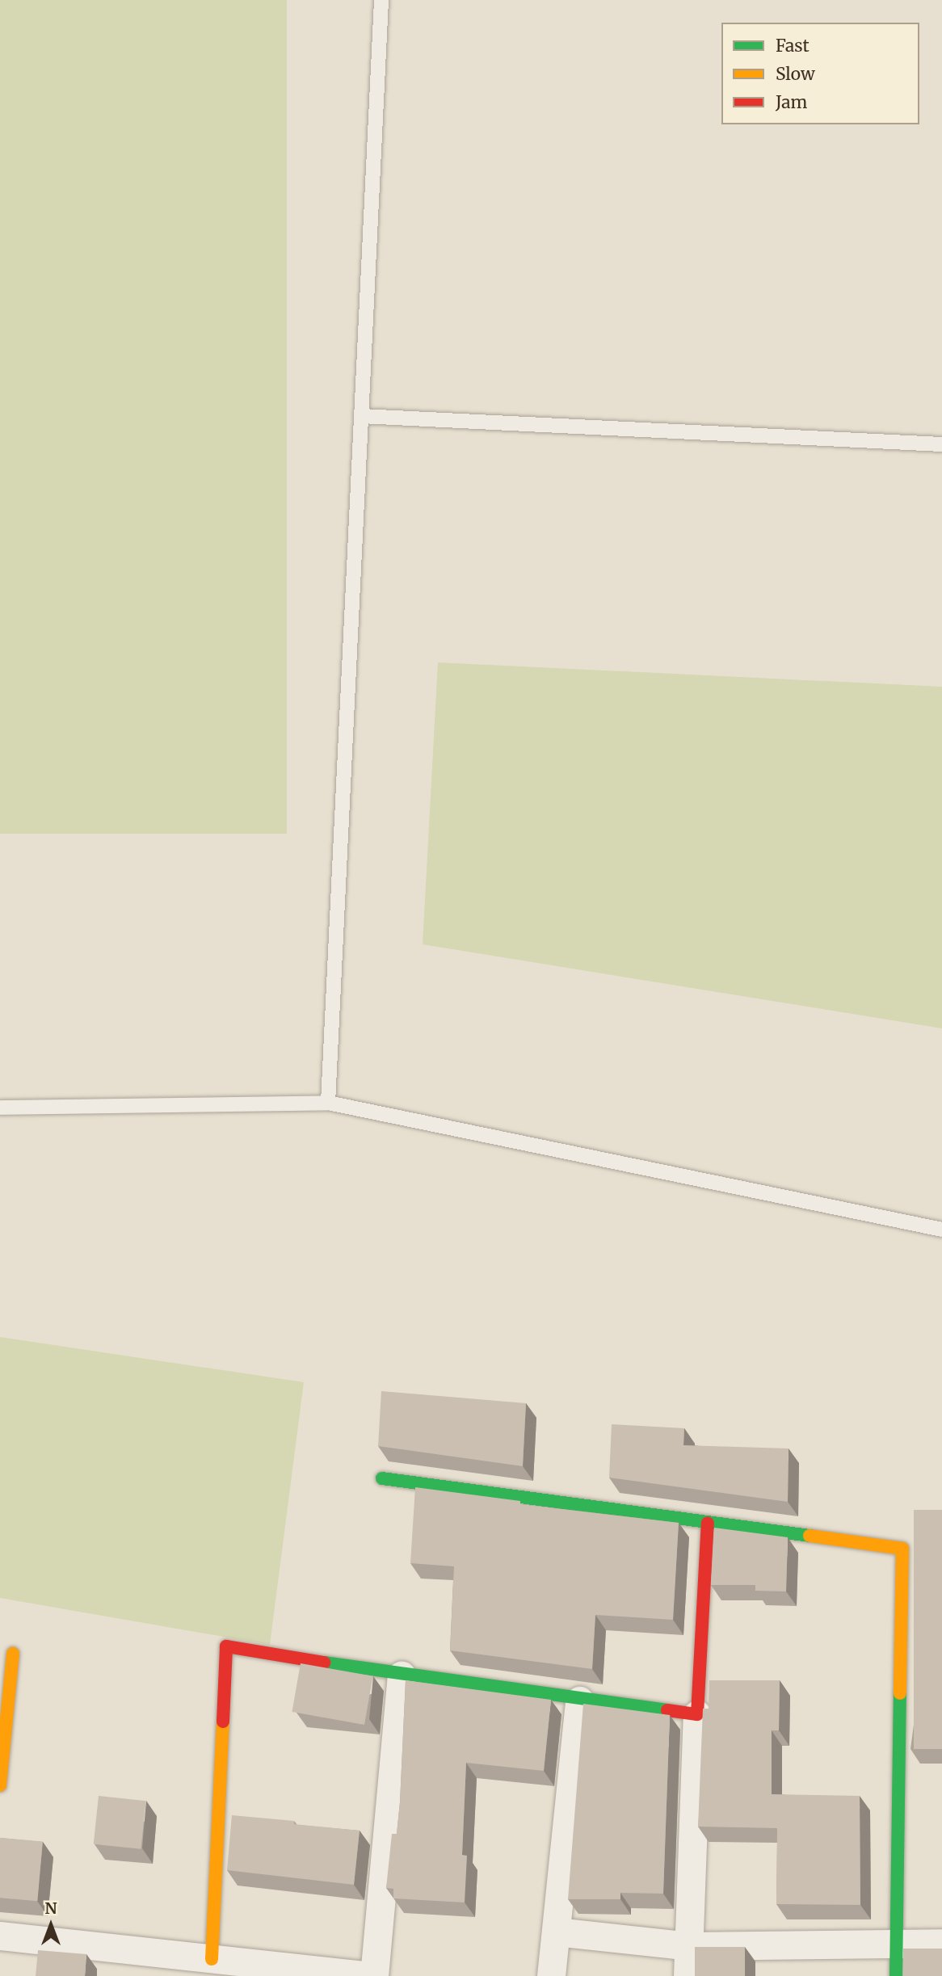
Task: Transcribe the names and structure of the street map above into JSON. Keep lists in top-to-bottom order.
{
  "legend": ["Fast", "Slow", "Jam"],
  "north": "top"
}
